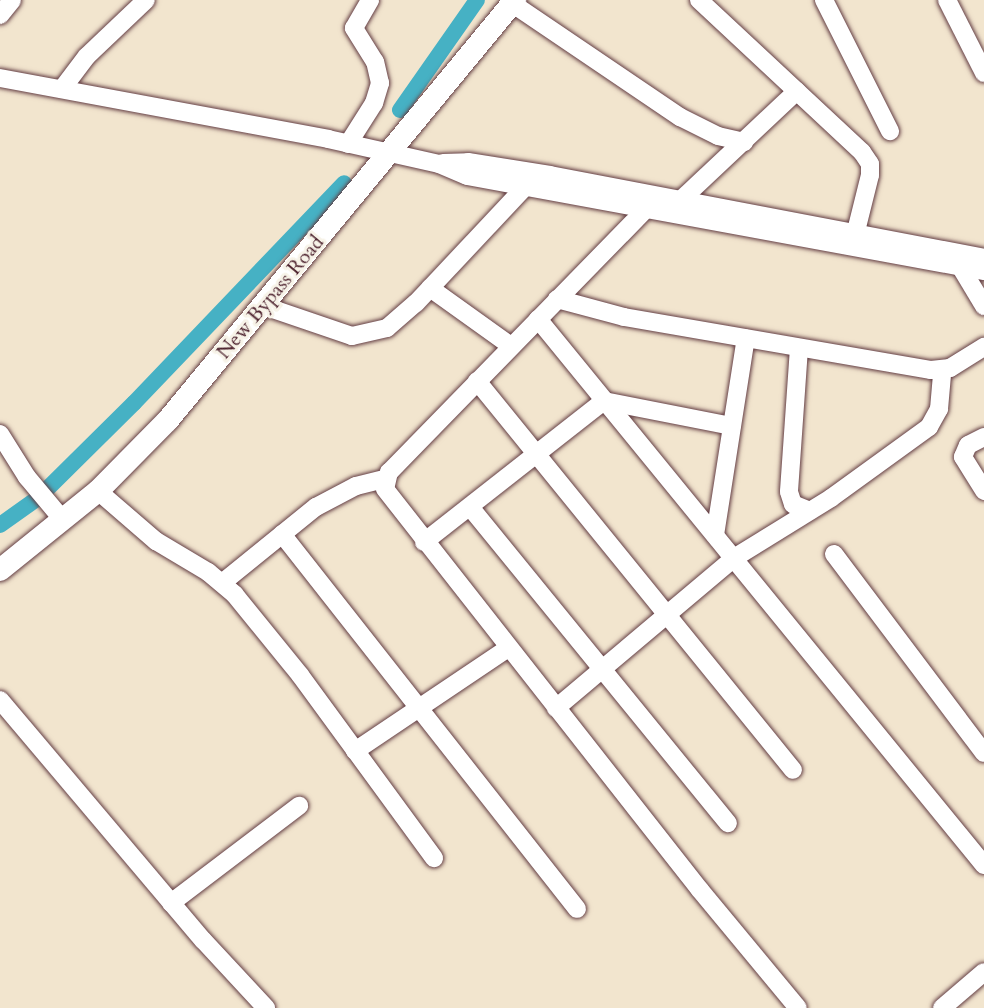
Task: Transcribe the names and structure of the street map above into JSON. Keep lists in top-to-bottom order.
{
  "streets": {
    "main road": ["New Bypass Road"]
  }
}
